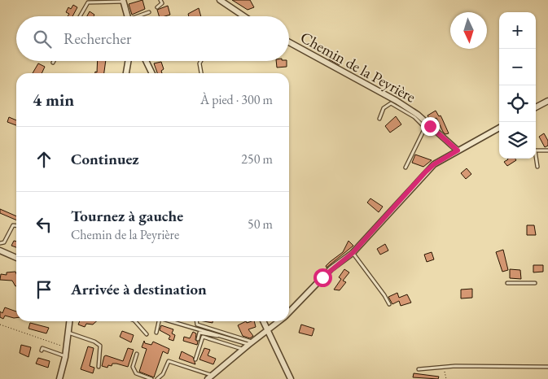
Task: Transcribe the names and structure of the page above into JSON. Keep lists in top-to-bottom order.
{
  "streets": {
    "street": ["Chemin de la Peyrière"]
  },
  "north": "bottom",
  "page": {
    "map_buttons": ["+", "−"],
    "search": "Rechercher",
    "heading": ["4 min", "À pied · 300 m"],
    "list": [
      ["Continuez", "250 m"],
      ["Tournez à gauche", "Chemin de la Peyrière", "50 m"],
      "Arrivée à destination"
    ]
  }
}
